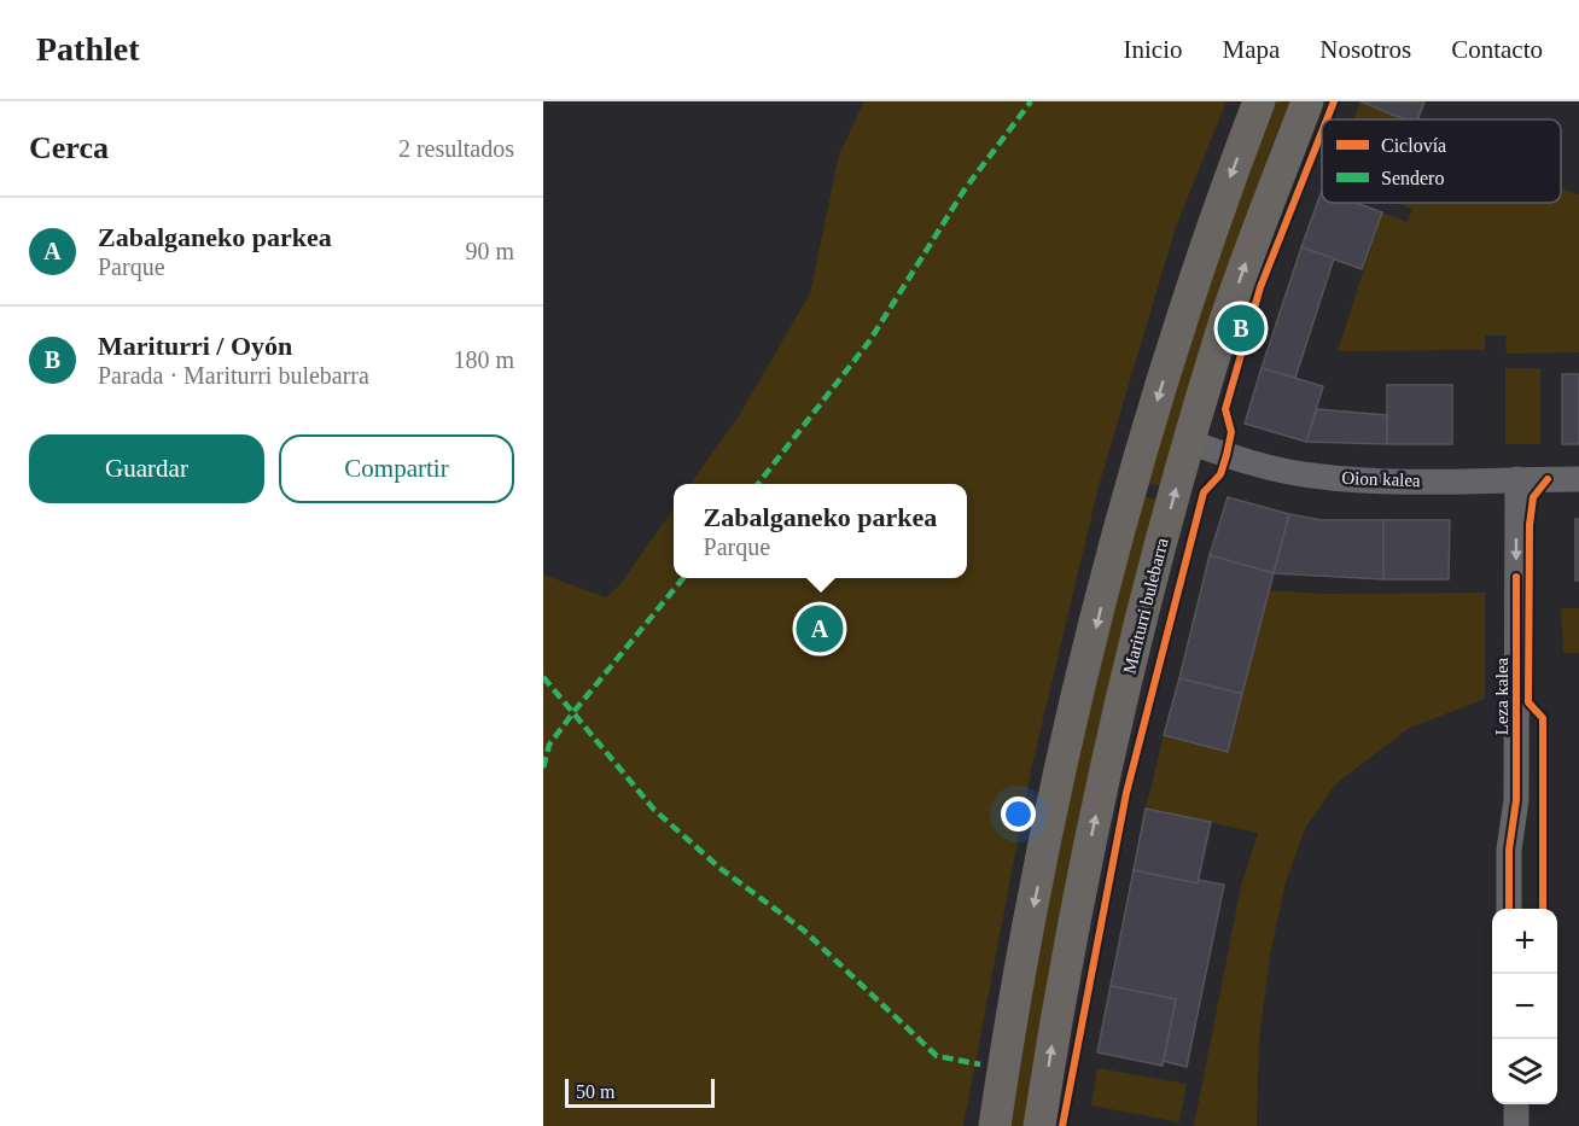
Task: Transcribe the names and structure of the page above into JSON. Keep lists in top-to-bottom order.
{
  "streets": {
    "main road": ["Mariturri bulebarra"],
    "street": ["Oion kalea", "Leza kalea"]
  },
  "crossings": [
    ["Oion kalea", "Mariturri bulebarra"],
    ["Oion kalea", "Leza kalea"]
  ],
  "one_way": ["Leza kalea"],
  "legend": ["Ciclovía", "Sendero"],
  "scale_bar": "50 m",
  "page": {
    "header": "Pathlet",
    "nav": [
      "Inicio",
      "Mapa",
      "Nosotros",
      "Contacto"
    ],
    "heading": ["Cerca", "2 resultados"],
    "list": [
      {
        "mark": "A",
        "name": "Zabalganeko parkea",
        "note": "Parque",
        "value": "90 m"
      },
      {
        "mark": "B",
        "name": "Mariturri / Oyón",
        "note": "Parada · Mariturri bulebarra",
        "value": "180 m"
      }
    ],
    "pins": ["B", "A"],
    "buttons": ["Guardar", "Compartir"],
    "popup": ["Zabalganeko parkea", "Parque"],
    "map_buttons": ["+", "−"],
    "scale": "50 m"
  }
}
